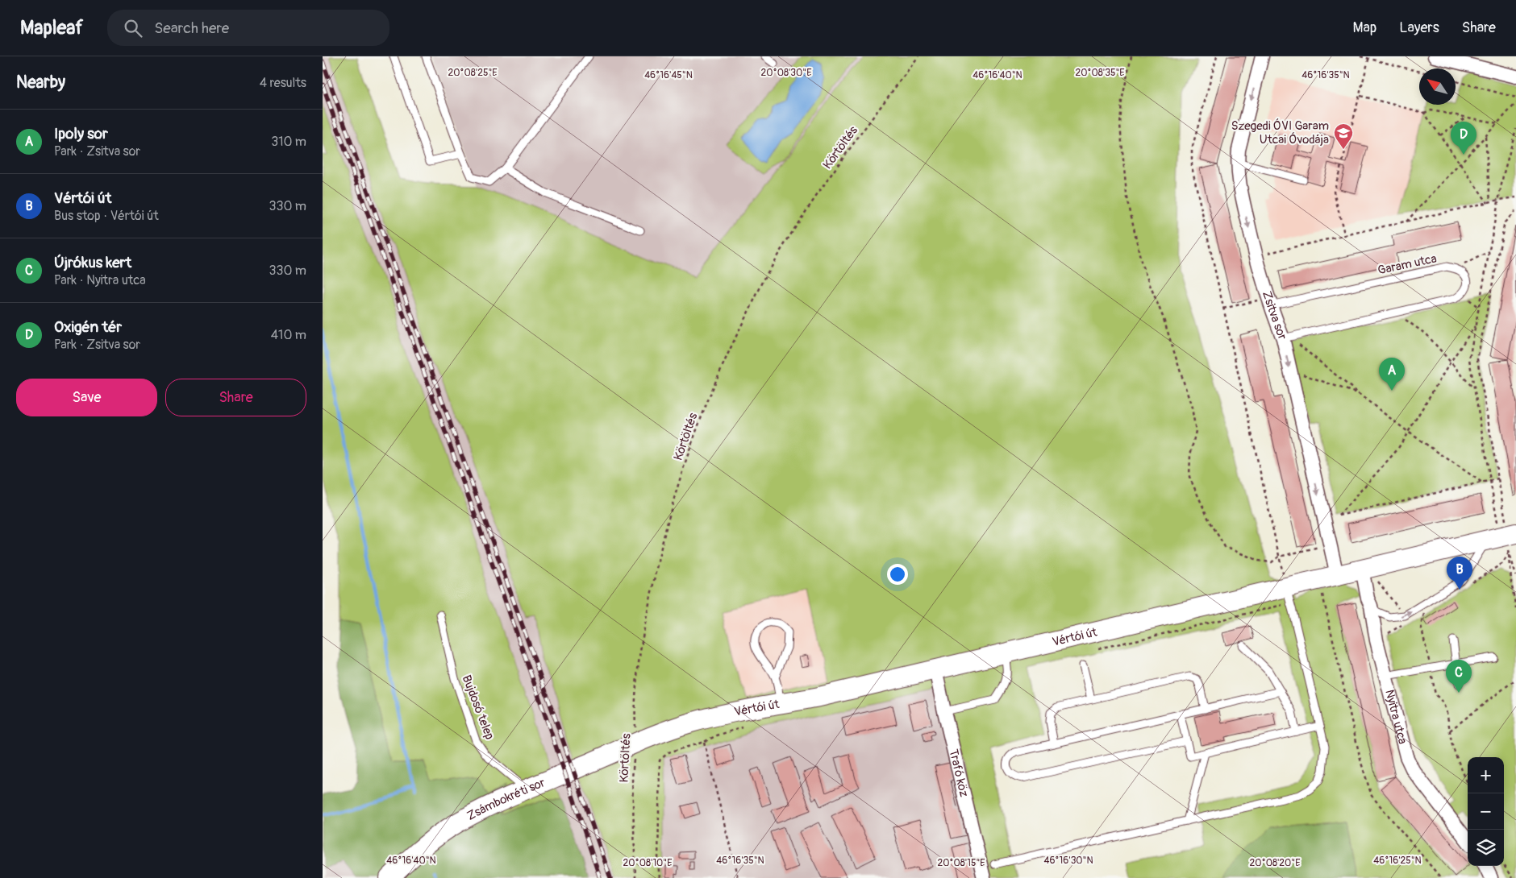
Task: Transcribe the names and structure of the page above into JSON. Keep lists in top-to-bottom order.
{
  "streets": {
    "street": [
      "Zsitva sor",
      "Vértói út",
      "Nyitra utca",
      "Trafó köz",
      "Zsámbokréti sor"
    ],
    "lane": ["Garam utca", "Bujdosó telep"],
    "path": ["Körtöltés"]
  },
  "crossings": [
    ["Körtöltés", "Vértói út"],
    ["Körtöltés", "Zsámbokréti sor"],
    ["Garam utca", "Zsitva sor"],
    ["Zsitva sor", "Vértói út"],
    ["Vértói út", "Nyitra utca"],
    ["Vértói út", "Trafó köz"],
    ["Vértói út", "Zsámbokréti sor"],
    ["Bujdosó telep", "Zsámbokréti sor"]
  ],
  "one_way": ["Zsitva sor"],
  "places": {
    "school or university": ["Szegedi ÓVI Garam Utcai Óvodája"]
  },
  "north": "top left",
  "page": {
    "header": "Mapleaf",
    "search": "Search here",
    "nav": ["Map", "Layers", "Share"],
    "heading": ["Nearby", "4 results"],
    "list": [
      {
        "mark": "A",
        "name": "Ipoly sor",
        "note": "Park · Zsitva sor",
        "value": "310 m"
      },
      {
        "mark": "B",
        "name": "Vértói út",
        "note": "Bus stop · Vértói út",
        "value": "330 m"
      },
      {
        "mark": "C",
        "name": "Újrókus kert",
        "note": "Park · Nyitra utca",
        "value": "330 m"
      },
      {
        "mark": "D",
        "name": "Oxigén tér",
        "note": "Park · Zsitva sor",
        "value": "410 m"
      }
    ],
    "pins": [
      "D",
      "A",
      "B",
      "C"
    ],
    "buttons": ["Save", "Share"],
    "map_buttons": ["+", "−"]
  },
  "coordinates": [
    "20°08'25\"E",
    "20°08'30\"E",
    "20°08'35\"E",
    "46°16'45\"N",
    "46°16'40\"N",
    "46°16'35\"N",
    "46°16'30\"N",
    "46°16'25\"N",
    "20°08'10\"E",
    "20°08'15\"E",
    "20°08'20\"E"
  ]
}
